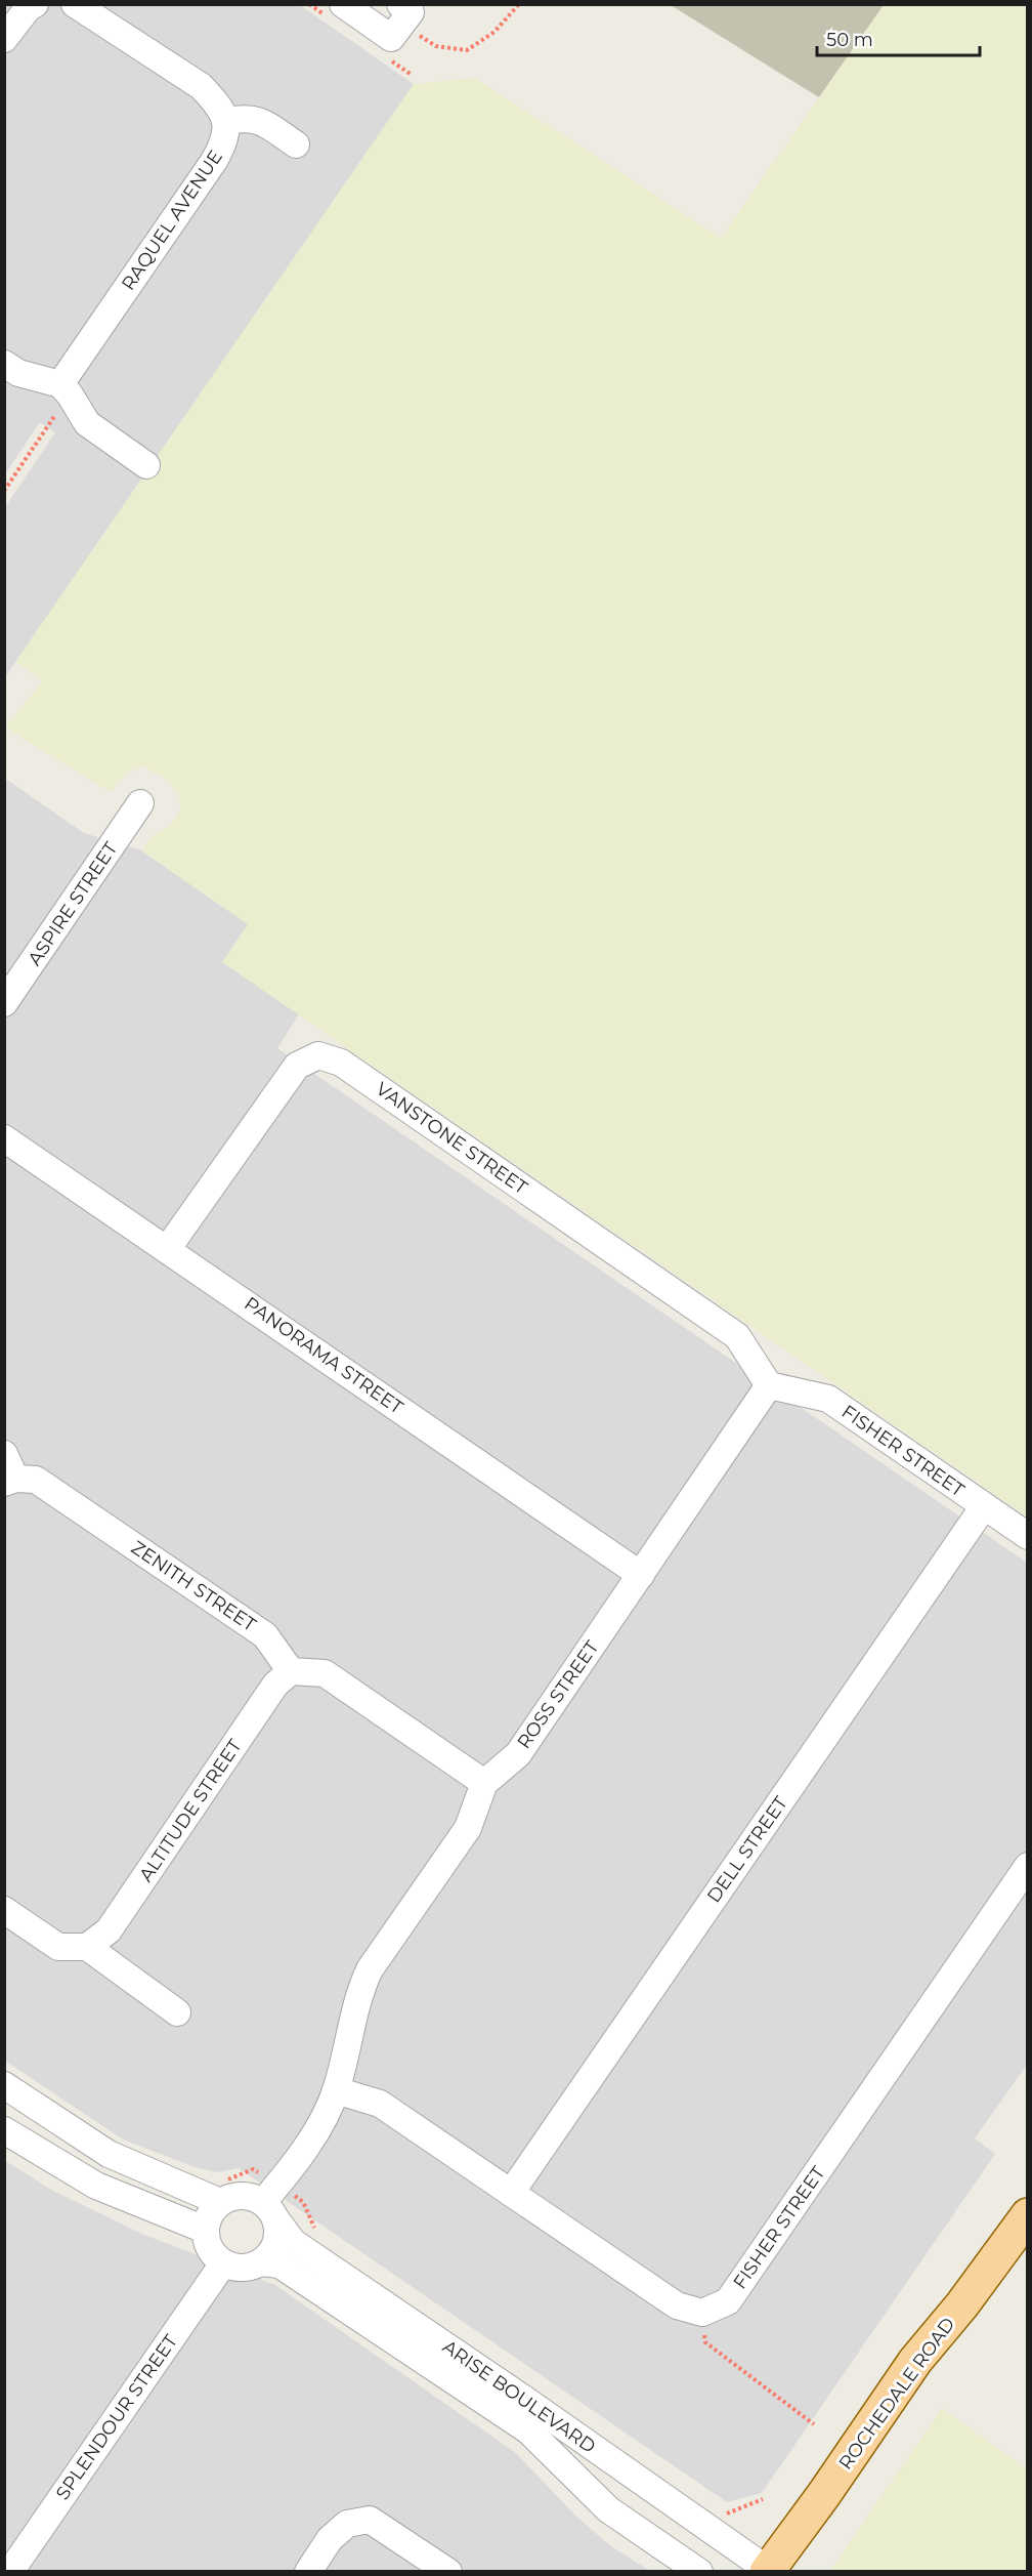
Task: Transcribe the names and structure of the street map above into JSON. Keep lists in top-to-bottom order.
{
  "streets": {
    "main road": ["ROCHEDALE ROAD"],
    "street": [
      "RAQUEL AVENUE",
      "ASPIRE STREET",
      "VANSTONE STREET",
      "PANORAMA STREET",
      "FISHER STREET",
      "ZENITH STREET",
      "ROSS STREET",
      "ALTITUDE STREET",
      "DELL STREET",
      "ARISE BOULEVARD",
      "SPLENDOUR STREET"
    ]
  },
  "crossings": [
    ["VANSTONE STREET", "PANORAMA STREET"],
    ["VANSTONE STREET", "FISHER STREET"],
    ["VANSTONE STREET", "ROSS STREET"],
    ["PANORAMA STREET", "ROSS STREET"],
    ["FISHER STREET", "ROSS STREET"],
    ["FISHER STREET", "DELL STREET"],
    ["ZENITH STREET", "ALTITUDE STREET"],
    ["ROSS STREET", "ARISE BOULEVARD"],
    ["ROSS STREET", "SPLENDOUR STREET"],
    ["ROCHEDALE ROAD", "ARISE BOULEVARD"],
    ["ARISE BOULEVARD", "SPLENDOUR STREET"]
  ],
  "scale_bar": "50 m"
}
